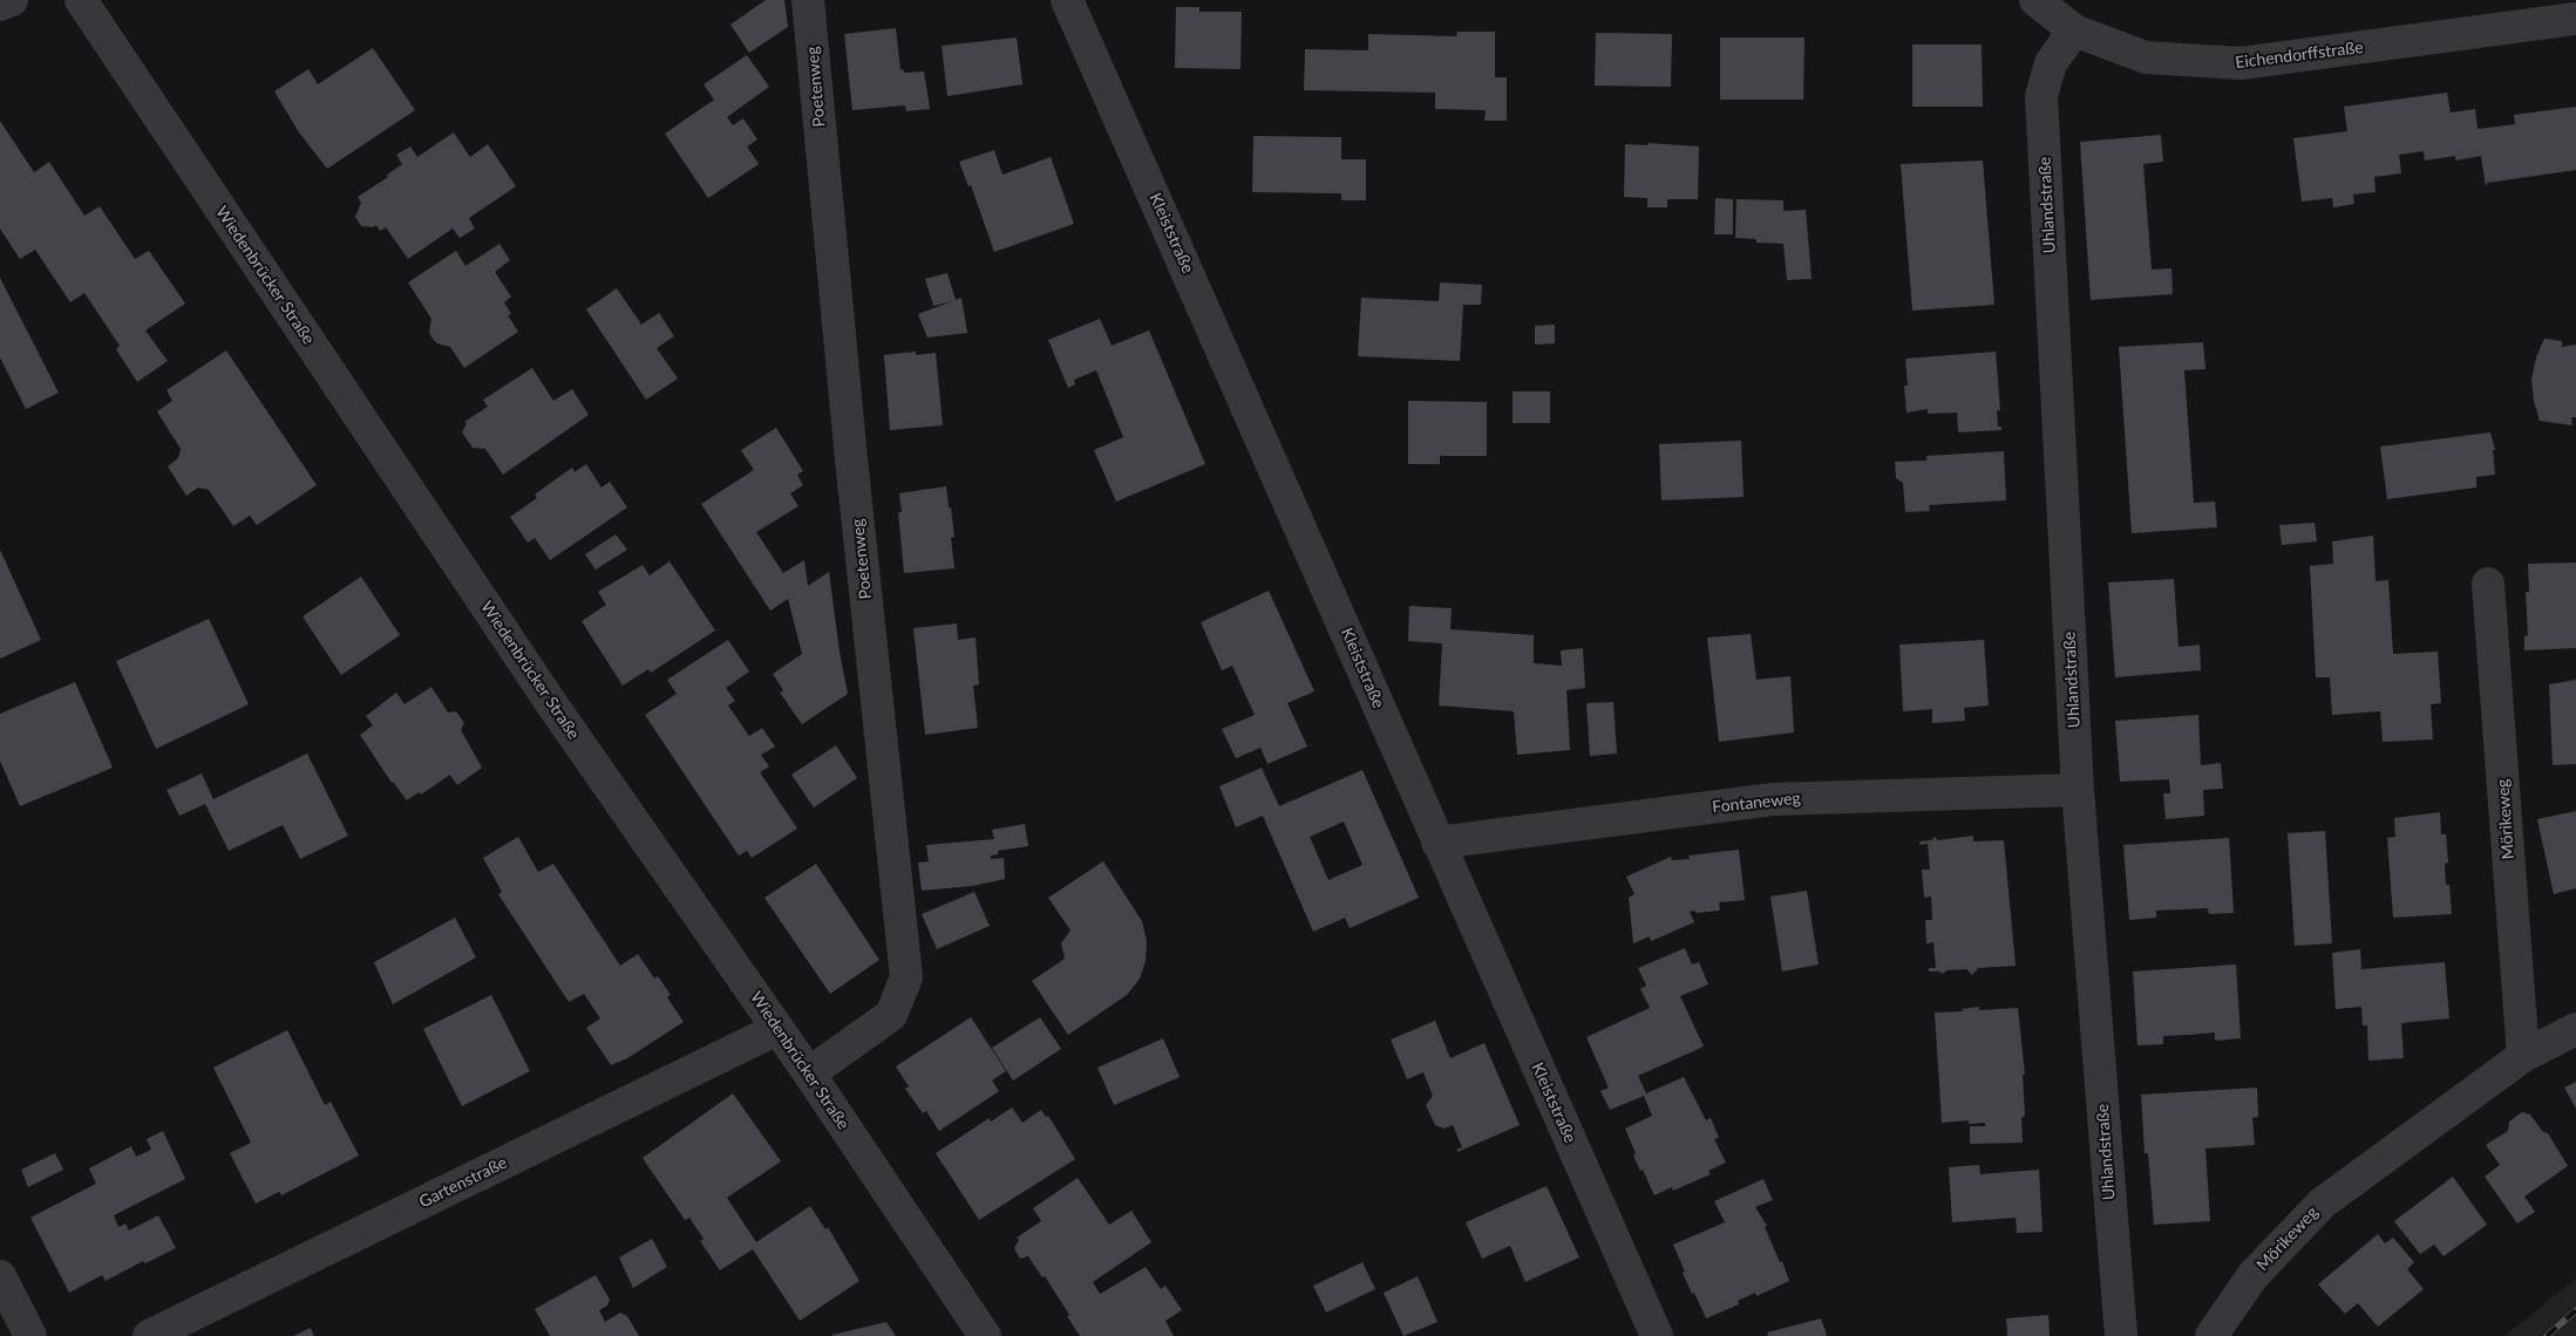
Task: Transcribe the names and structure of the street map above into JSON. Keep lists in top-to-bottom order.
{
  "streets": {
    "street": [
      "Eichendorffstraße",
      "Poetenweg",
      "Uhlandstraße",
      "Kleiststraße",
      "Wiedenbrücker Straße",
      "Fontaneweg",
      "Mörikeweg",
      "Gartenstraße"
    ]
  },
  "crossings": [
    ["Eichendorffstraße", "Uhlandstraße"],
    ["Poetenweg", "Wiedenbrücker Straße"],
    ["Uhlandstraße", "Fontaneweg"],
    ["Kleiststraße", "Fontaneweg"],
    ["Wiedenbrücker Straße", "Gartenstraße"]
  ]
}
